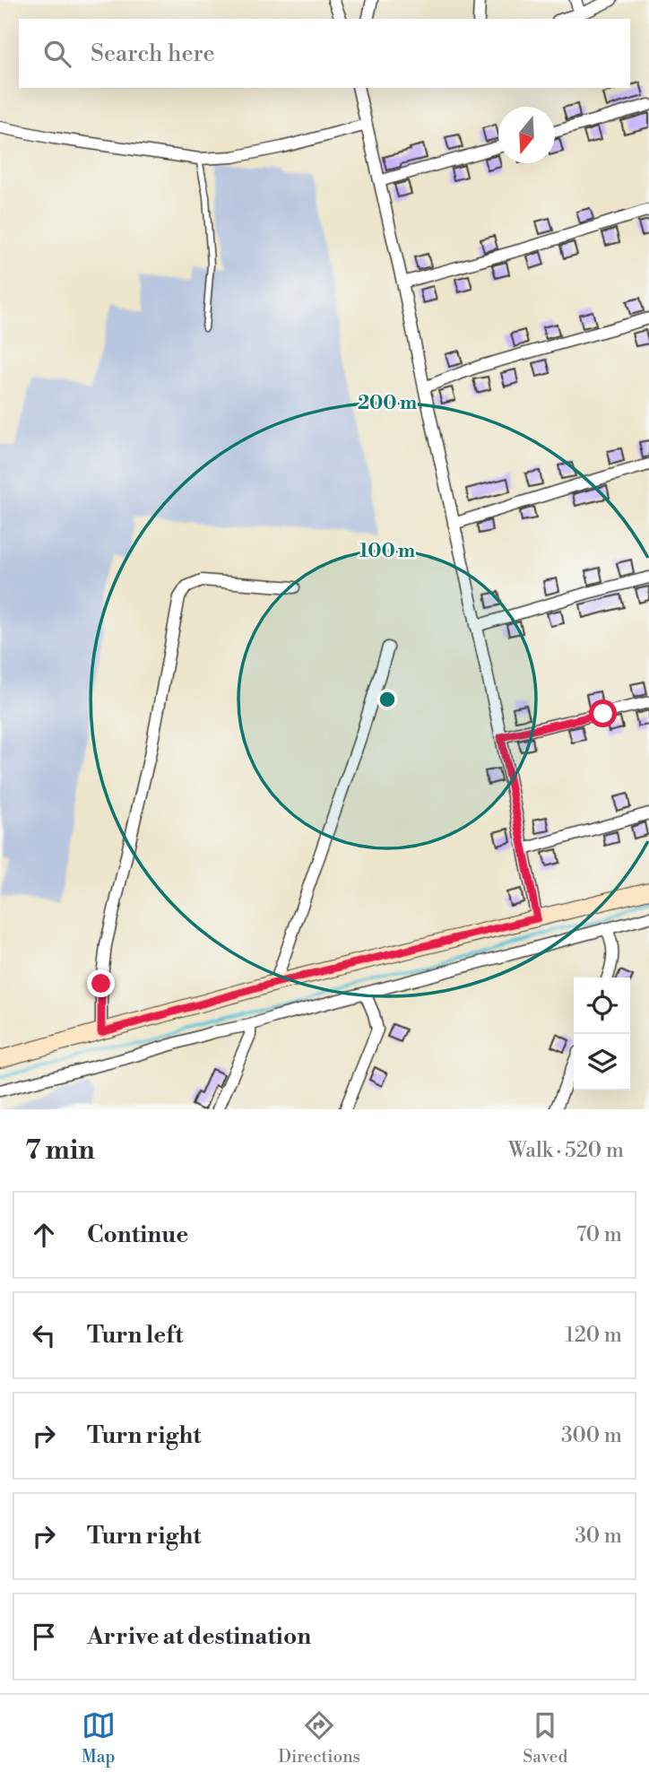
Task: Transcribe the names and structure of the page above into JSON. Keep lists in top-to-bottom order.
{
  "north": "bottom",
  "page": {
    "search": "Search here",
    "heading": ["7 min", "Walk · 520 m"],
    "list": [
      ["Continue", "70 m"],
      ["Turn left", "120 m"],
      ["Turn right", "300 m"],
      ["Turn right", "30 m"],
      "Arrive at destination"
    ],
    "nav": ["Map", "Directions", "Saved"]
  },
  "rings": ["200 m", "100 m"]
}
